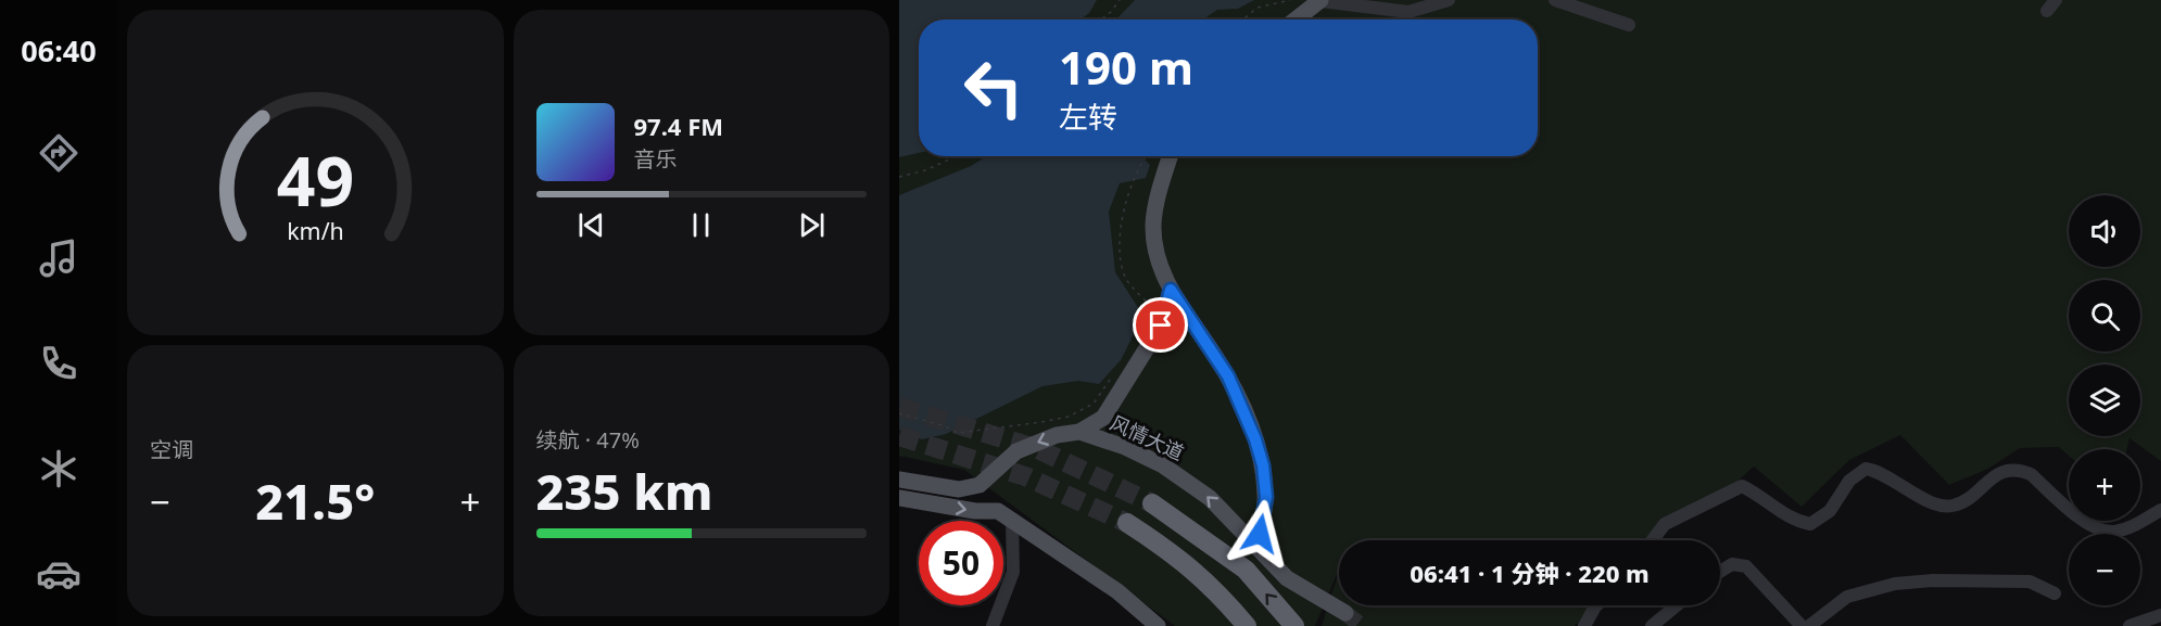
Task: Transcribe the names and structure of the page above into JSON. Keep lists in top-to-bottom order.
{
  "streets": {
    "main road": ["风情大道"]
  },
  "page": {
    "tabs": "06:40",
    "turn": ["190 m", "左转"],
    "song": ["97.4 FM", "音乐"],
    "map_buttons": ["+", "−"],
    "tile": [
      "空调",
      ["续航 · 47%", "235 km"]
    ],
    "heat": ["−", "21.5°", "+"],
    "limit": "50",
    "trip": "06:41 · 1 分钟 · 220 m",
    "gauge": ["49", "km/h"]
  }
}
